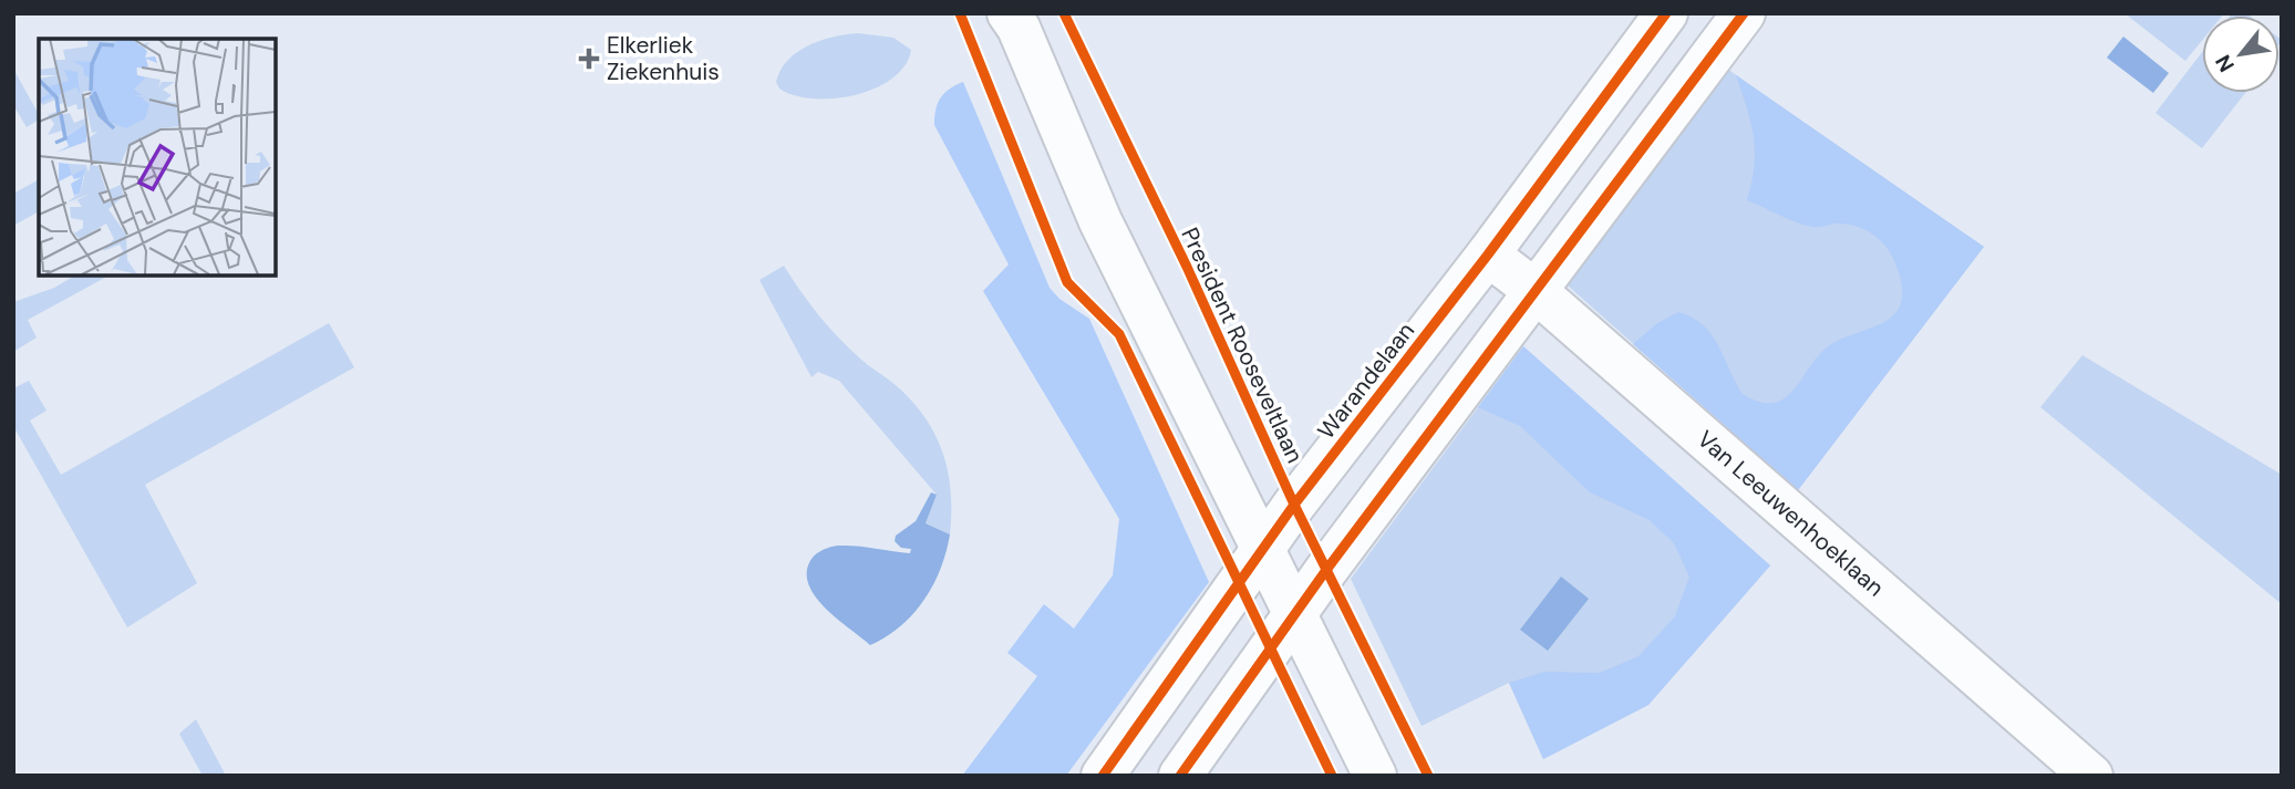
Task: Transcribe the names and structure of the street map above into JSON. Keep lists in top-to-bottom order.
{
  "streets": {
    "street": ["Warandelaan", "Van Leeuwenhoeklaan"],
    "cycle path": ["President Rooseveltlaan"]
  },
  "crossings": [
    ["Warandelaan", "Van Leeuwenhoeklaan"]
  ],
  "places": {
    "health": ["Elkerliek Ziekenhuis"]
  },
  "north": "bottom left"
}
